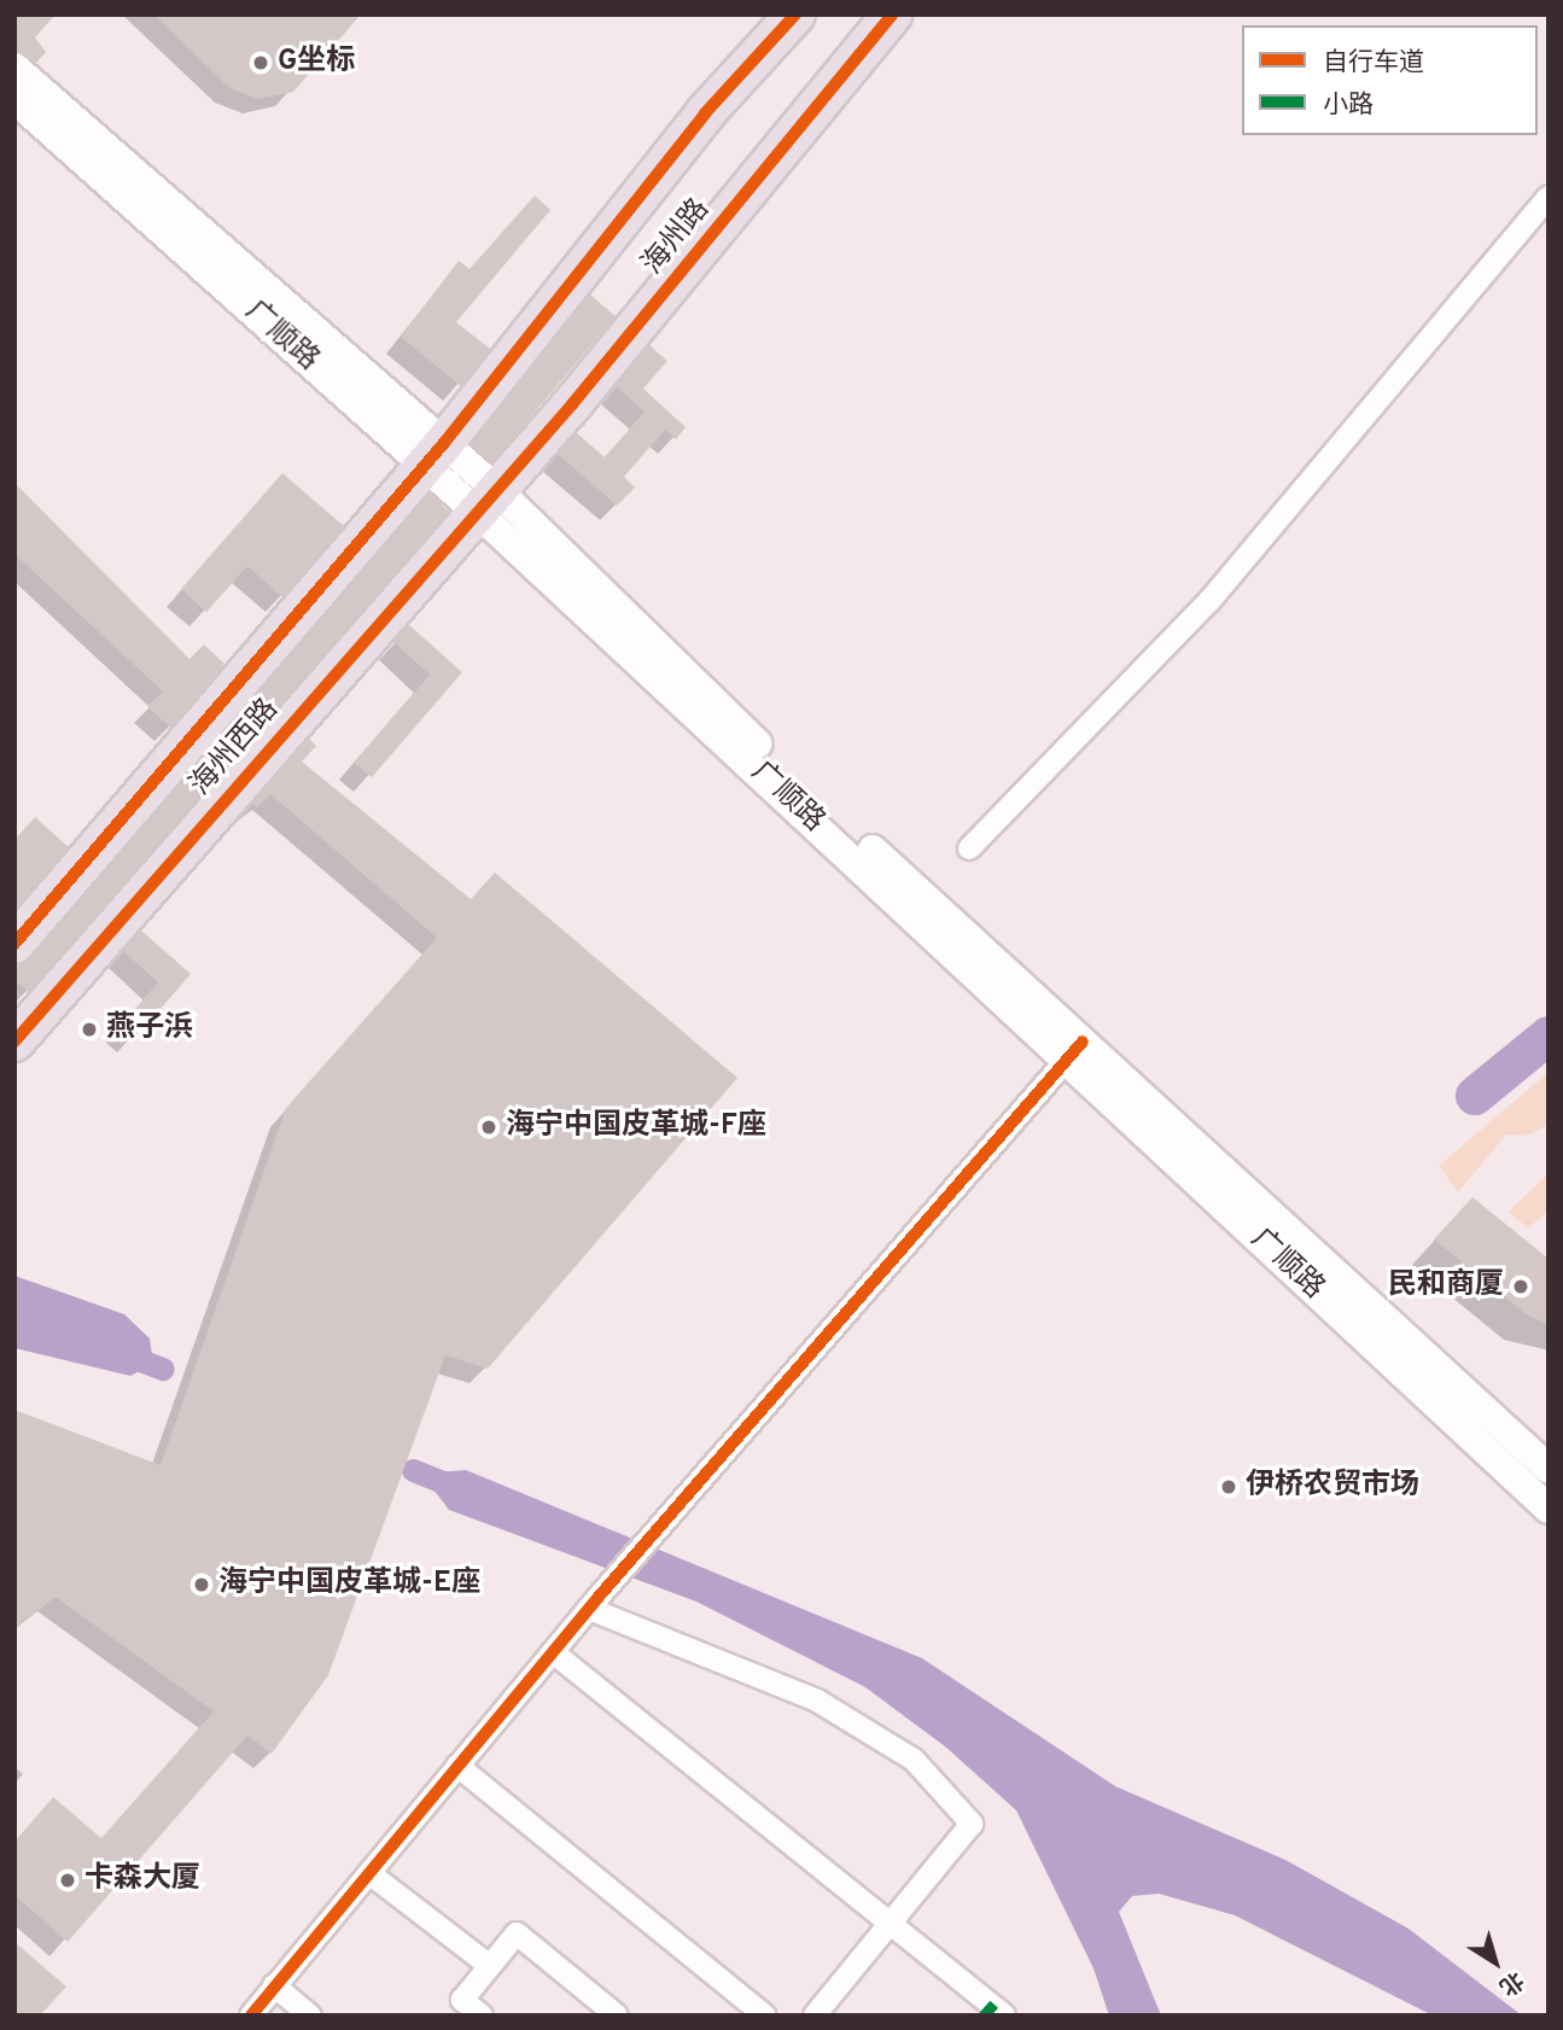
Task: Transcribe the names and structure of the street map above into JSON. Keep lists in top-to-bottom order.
{
  "streets": {
    "highway": ["海州路", "海州西路"],
    "main road": ["广顺路"]
  },
  "crossings": [
    ["海州路", "广顺路"],
    ["海州路", "海州西路"],
    ["广顺路", "海州西路"]
  ],
  "places": [
    "G坐标",
    "燕子浜",
    "海宁中国皮革城-F座",
    "民和商厦",
    "伊桥农贸市场",
    "海宁中国皮革城-E座",
    "卡森大厦"
  ],
  "legend": ["自行车道", "小路"],
  "north": "bottom right"
}
